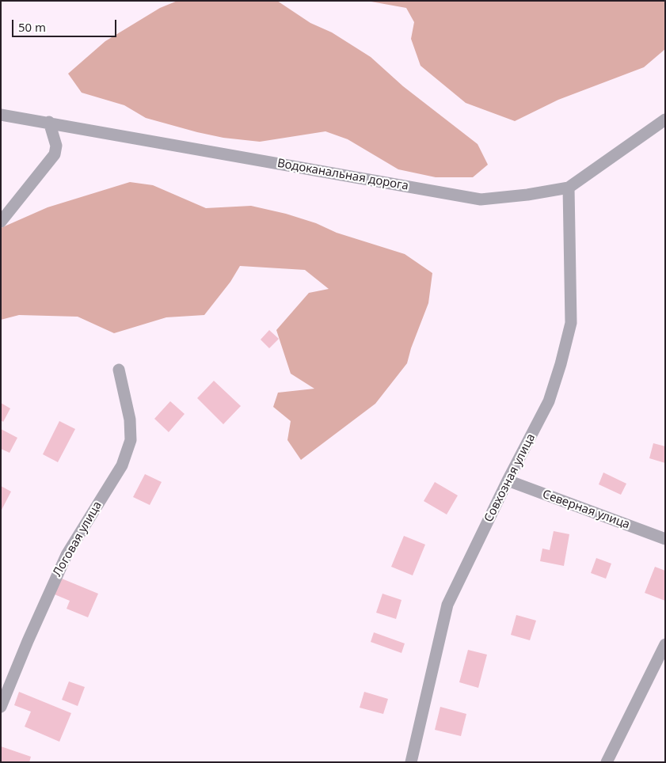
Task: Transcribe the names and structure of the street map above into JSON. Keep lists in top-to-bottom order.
{
  "streets": {
    "street": [
      "Водоканальная дорога",
      "Совхозная улица",
      "Северная улица",
      "Логовая улица"
    ]
  },
  "crossings": [
    ["Водоканальная дорога", "Совхозная улица"],
    ["Совхозная улица", "Северная улица"]
  ],
  "scale_bar": "50 m"
}
